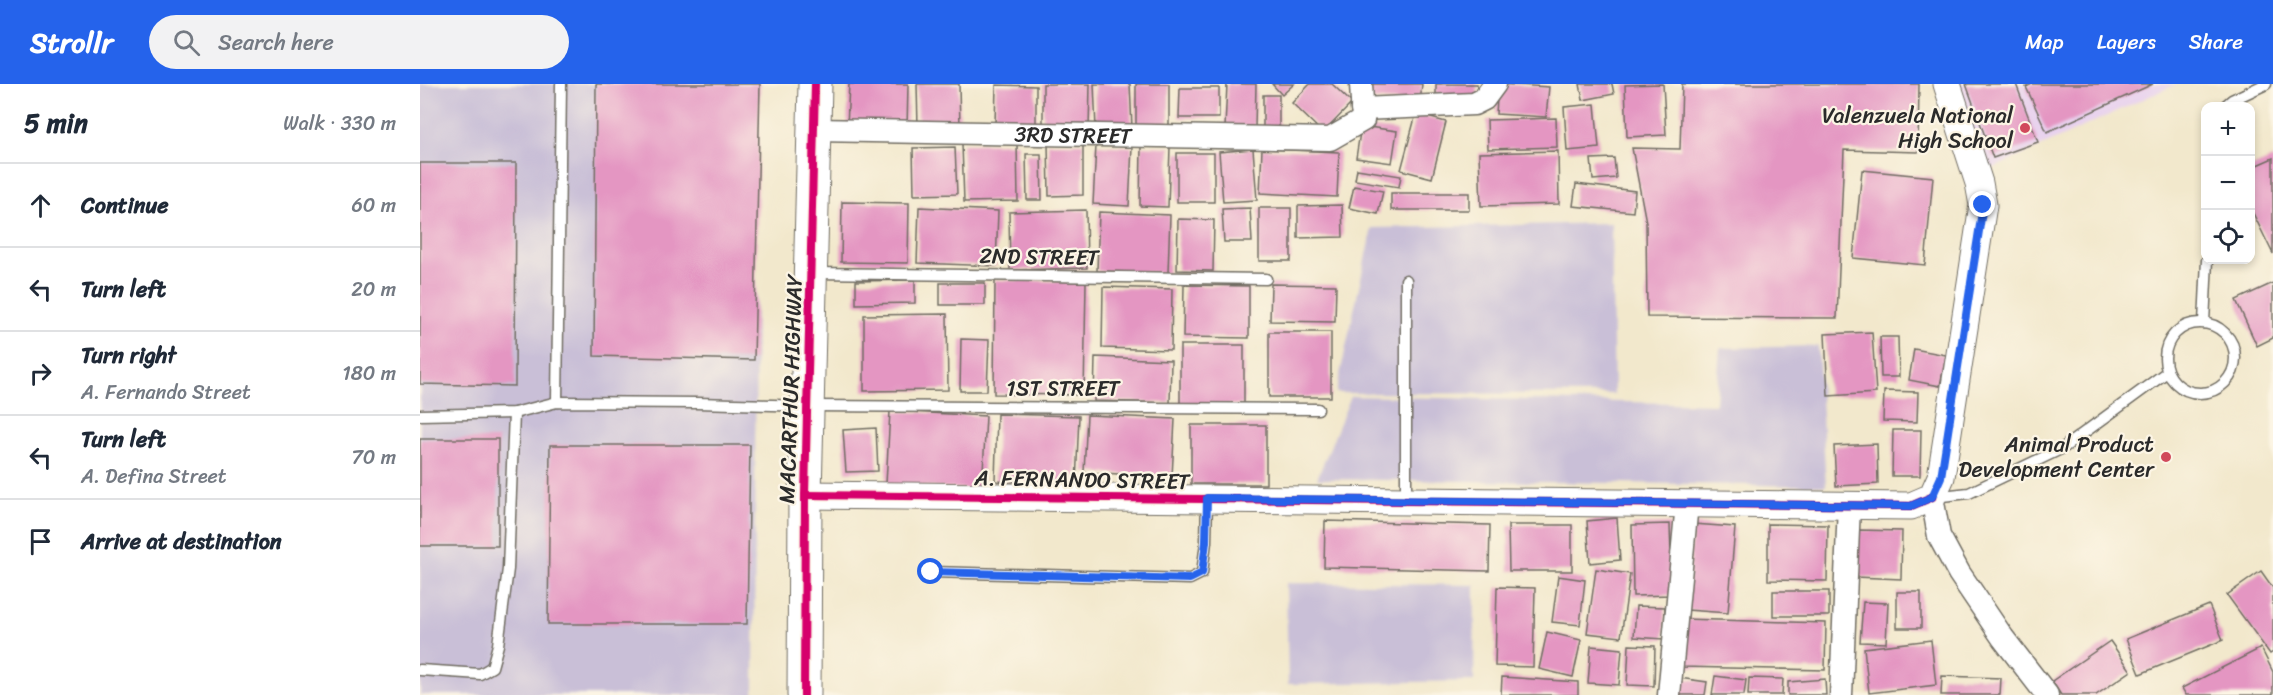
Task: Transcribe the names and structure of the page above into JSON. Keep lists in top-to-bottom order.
{
  "streets": {
    "highway": ["MACARTHUR HIGHWAY"],
    "street": ["3RD STREET", "A. FERNANDO STREET"],
    "lane": ["2ND STREET", "1ST STREET"]
  },
  "crossings": [
    ["3RD STREET", "MACARTHUR HIGHWAY"],
    ["2ND STREET", "MACARTHUR HIGHWAY"],
    ["1ST STREET", "MACARTHUR HIGHWAY"],
    ["MACARTHUR HIGHWAY", "A. FERNANDO STREET"]
  ],
  "places": ["Valenzuela National High School", "Animal Product Development Center"],
  "page": {
    "header": "Strollr",
    "search": "Search here",
    "nav": ["Map", "Layers", "Share"],
    "heading": ["5 min", "Walk · 330 m"],
    "map_buttons": ["+", "−"],
    "list": [
      ["Continue", "60 m"],
      ["Turn left", "20 m"],
      ["Turn right", "A. Fernando Street", "180 m"],
      ["Turn left", "A. Defina Street", "70 m"],
      "Arrive at destination"
    ]
  }
}
